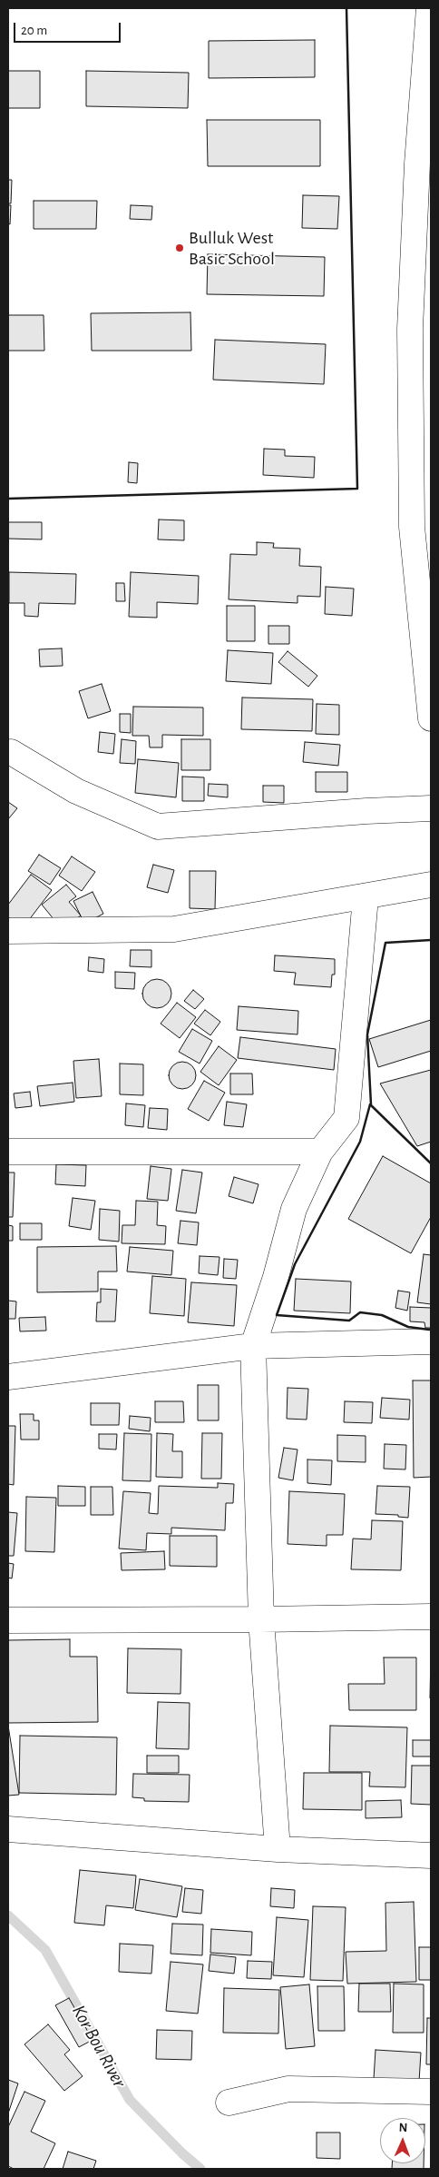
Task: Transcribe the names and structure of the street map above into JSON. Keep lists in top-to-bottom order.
{
  "water": ["Kor Bou River"],
  "places": ["Bulluk West Basic School"],
  "scale_bar": "20 m",
  "north": "top"
}
